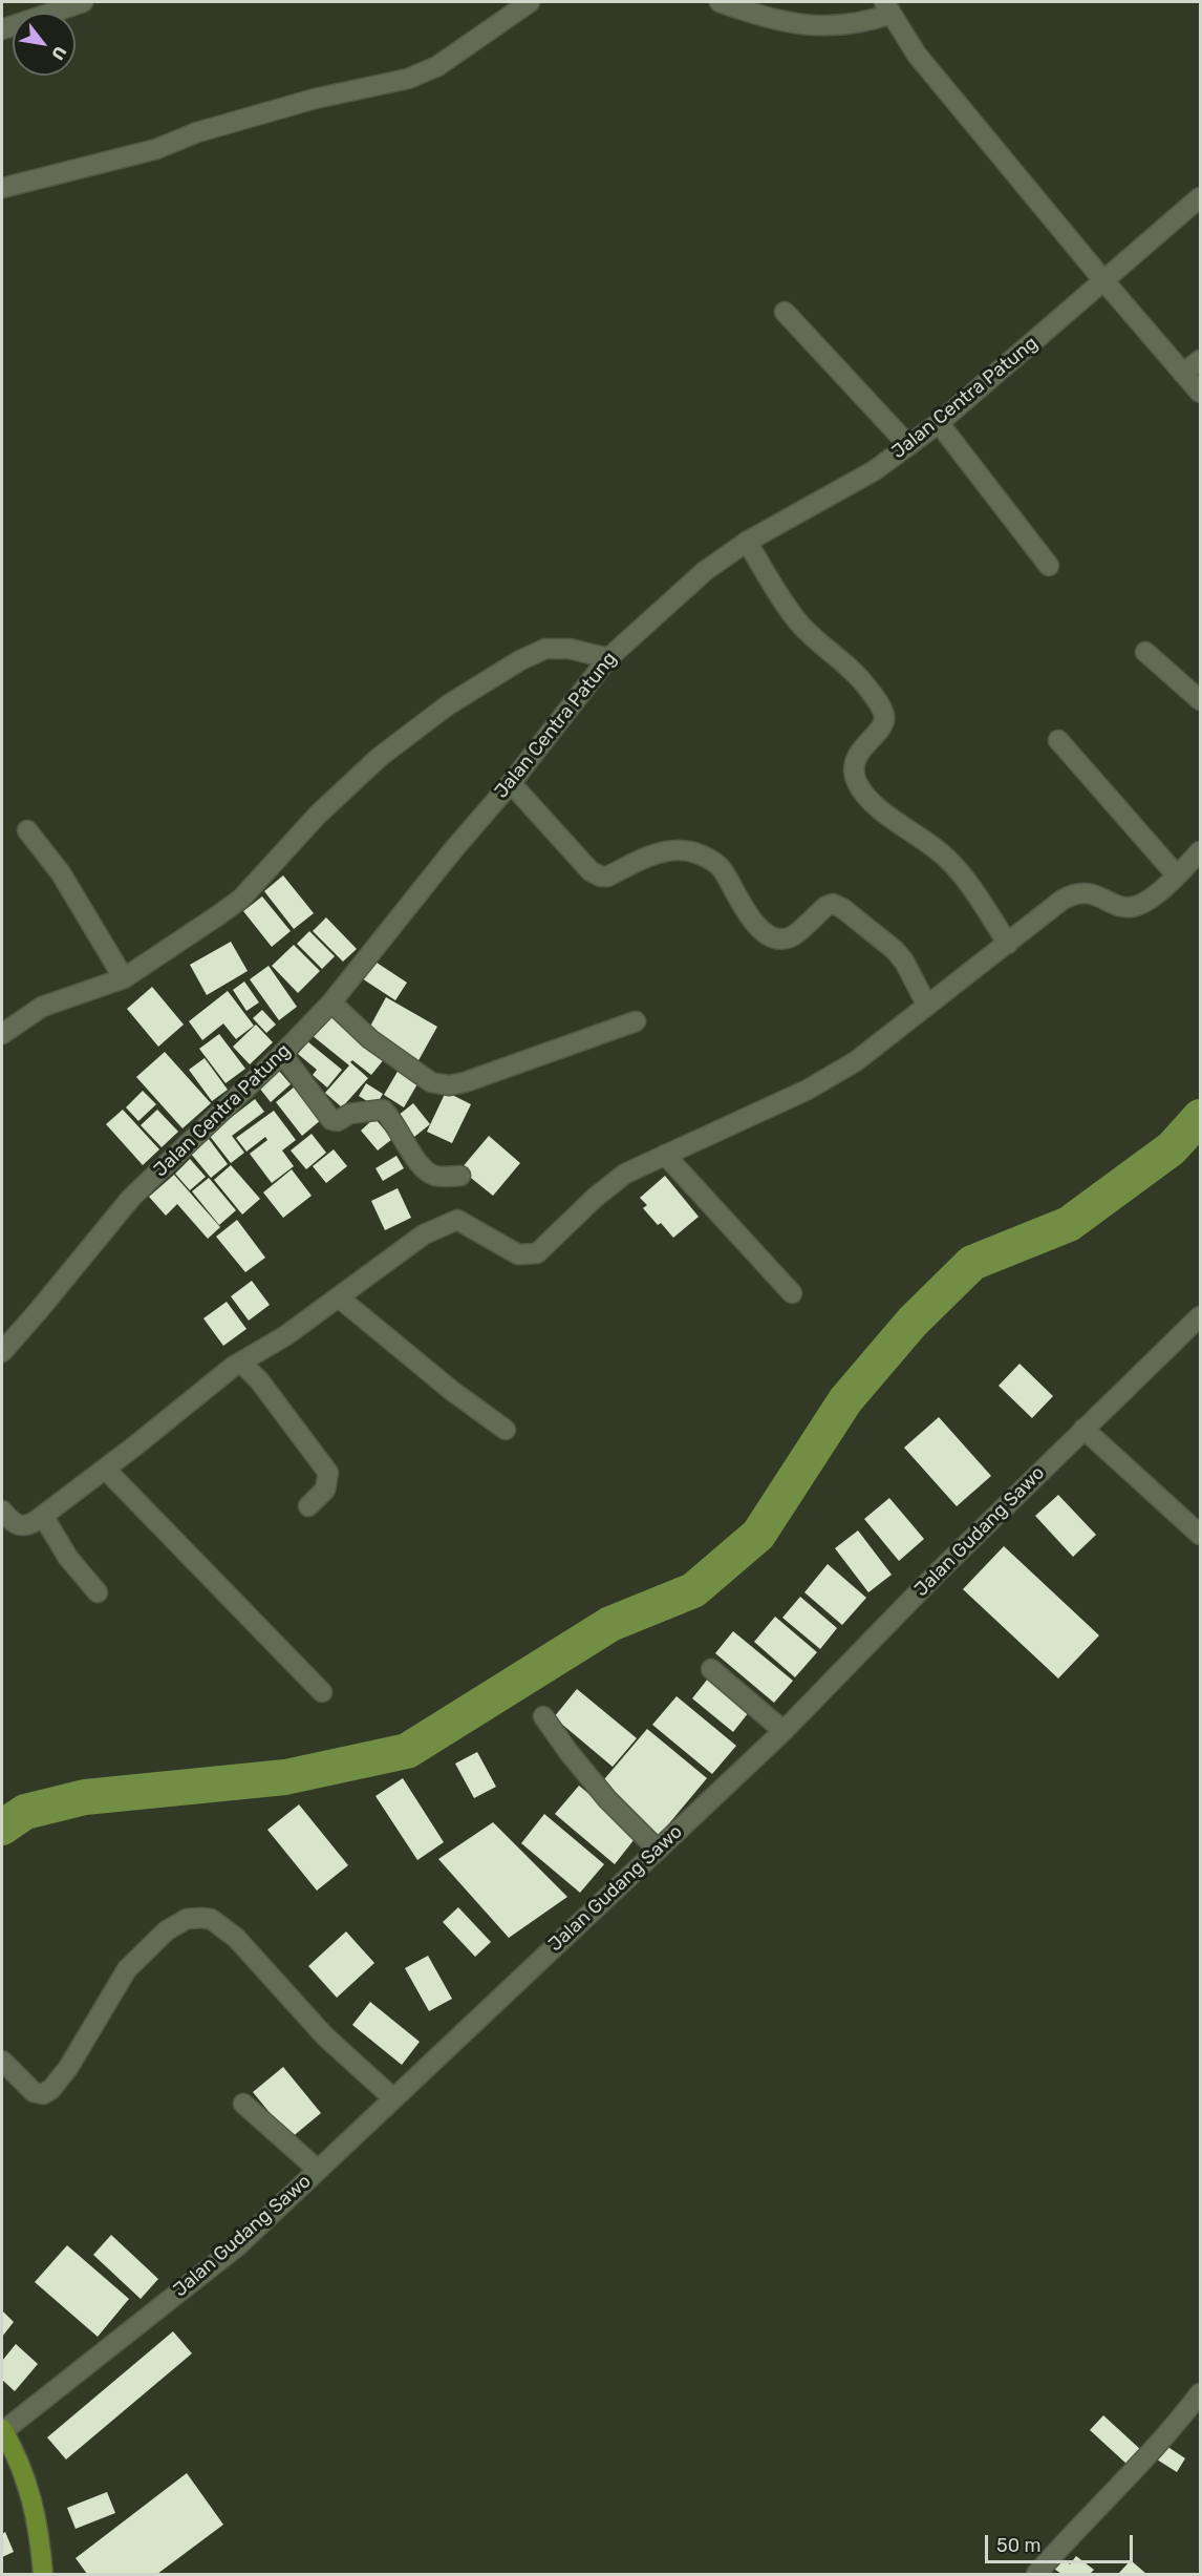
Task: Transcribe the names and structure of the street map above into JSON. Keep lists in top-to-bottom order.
{
  "streets": {
    "street": ["Jalan Centra Patung", "Jalan Gudang Sawo"]
  },
  "scale_bar": "50 m",
  "north": "bottom right"
}
